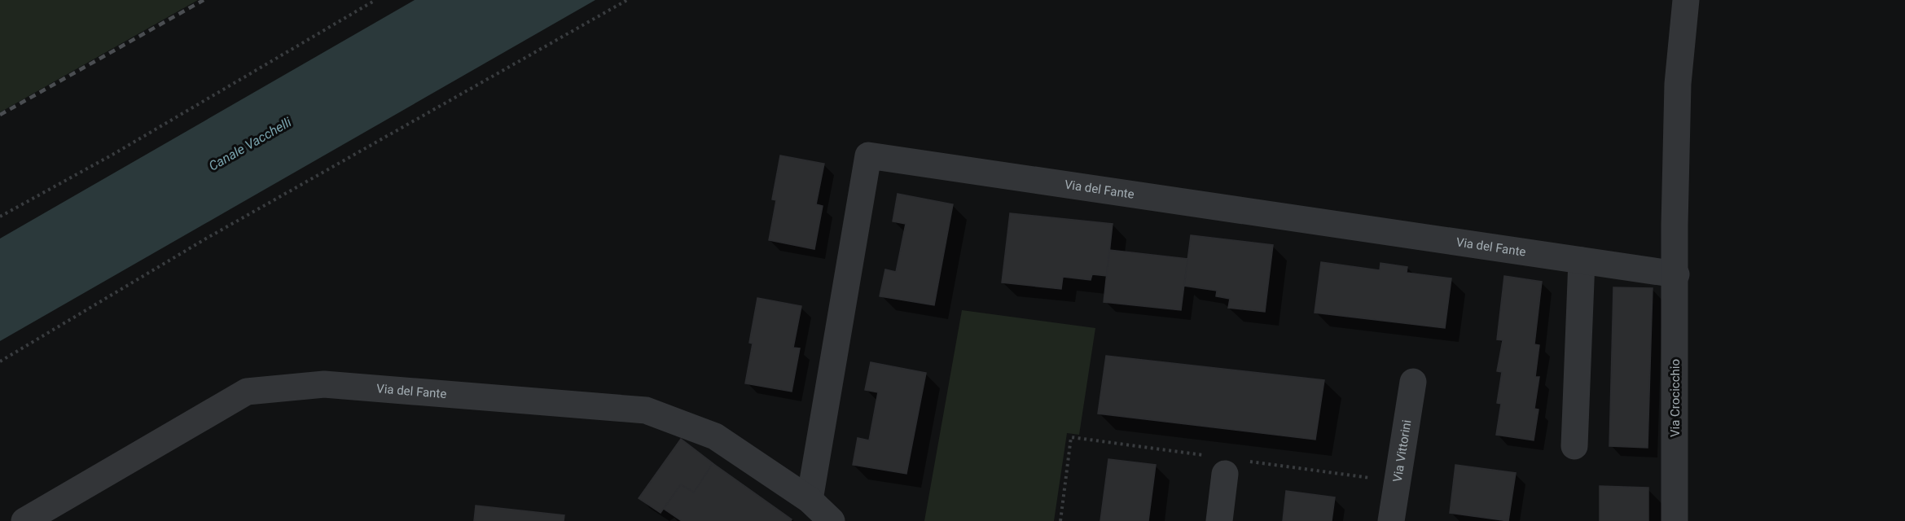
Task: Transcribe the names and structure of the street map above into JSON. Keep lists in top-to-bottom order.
{
  "streets": {
    "street": ["Via del Fante", "Via Crocicchio", "Via Vittorini"]
  },
  "crossings": [
    ["Via del Fante", "Via Crocicchio"]
  ],
  "water": ["Canale Vacchelli"]
}
